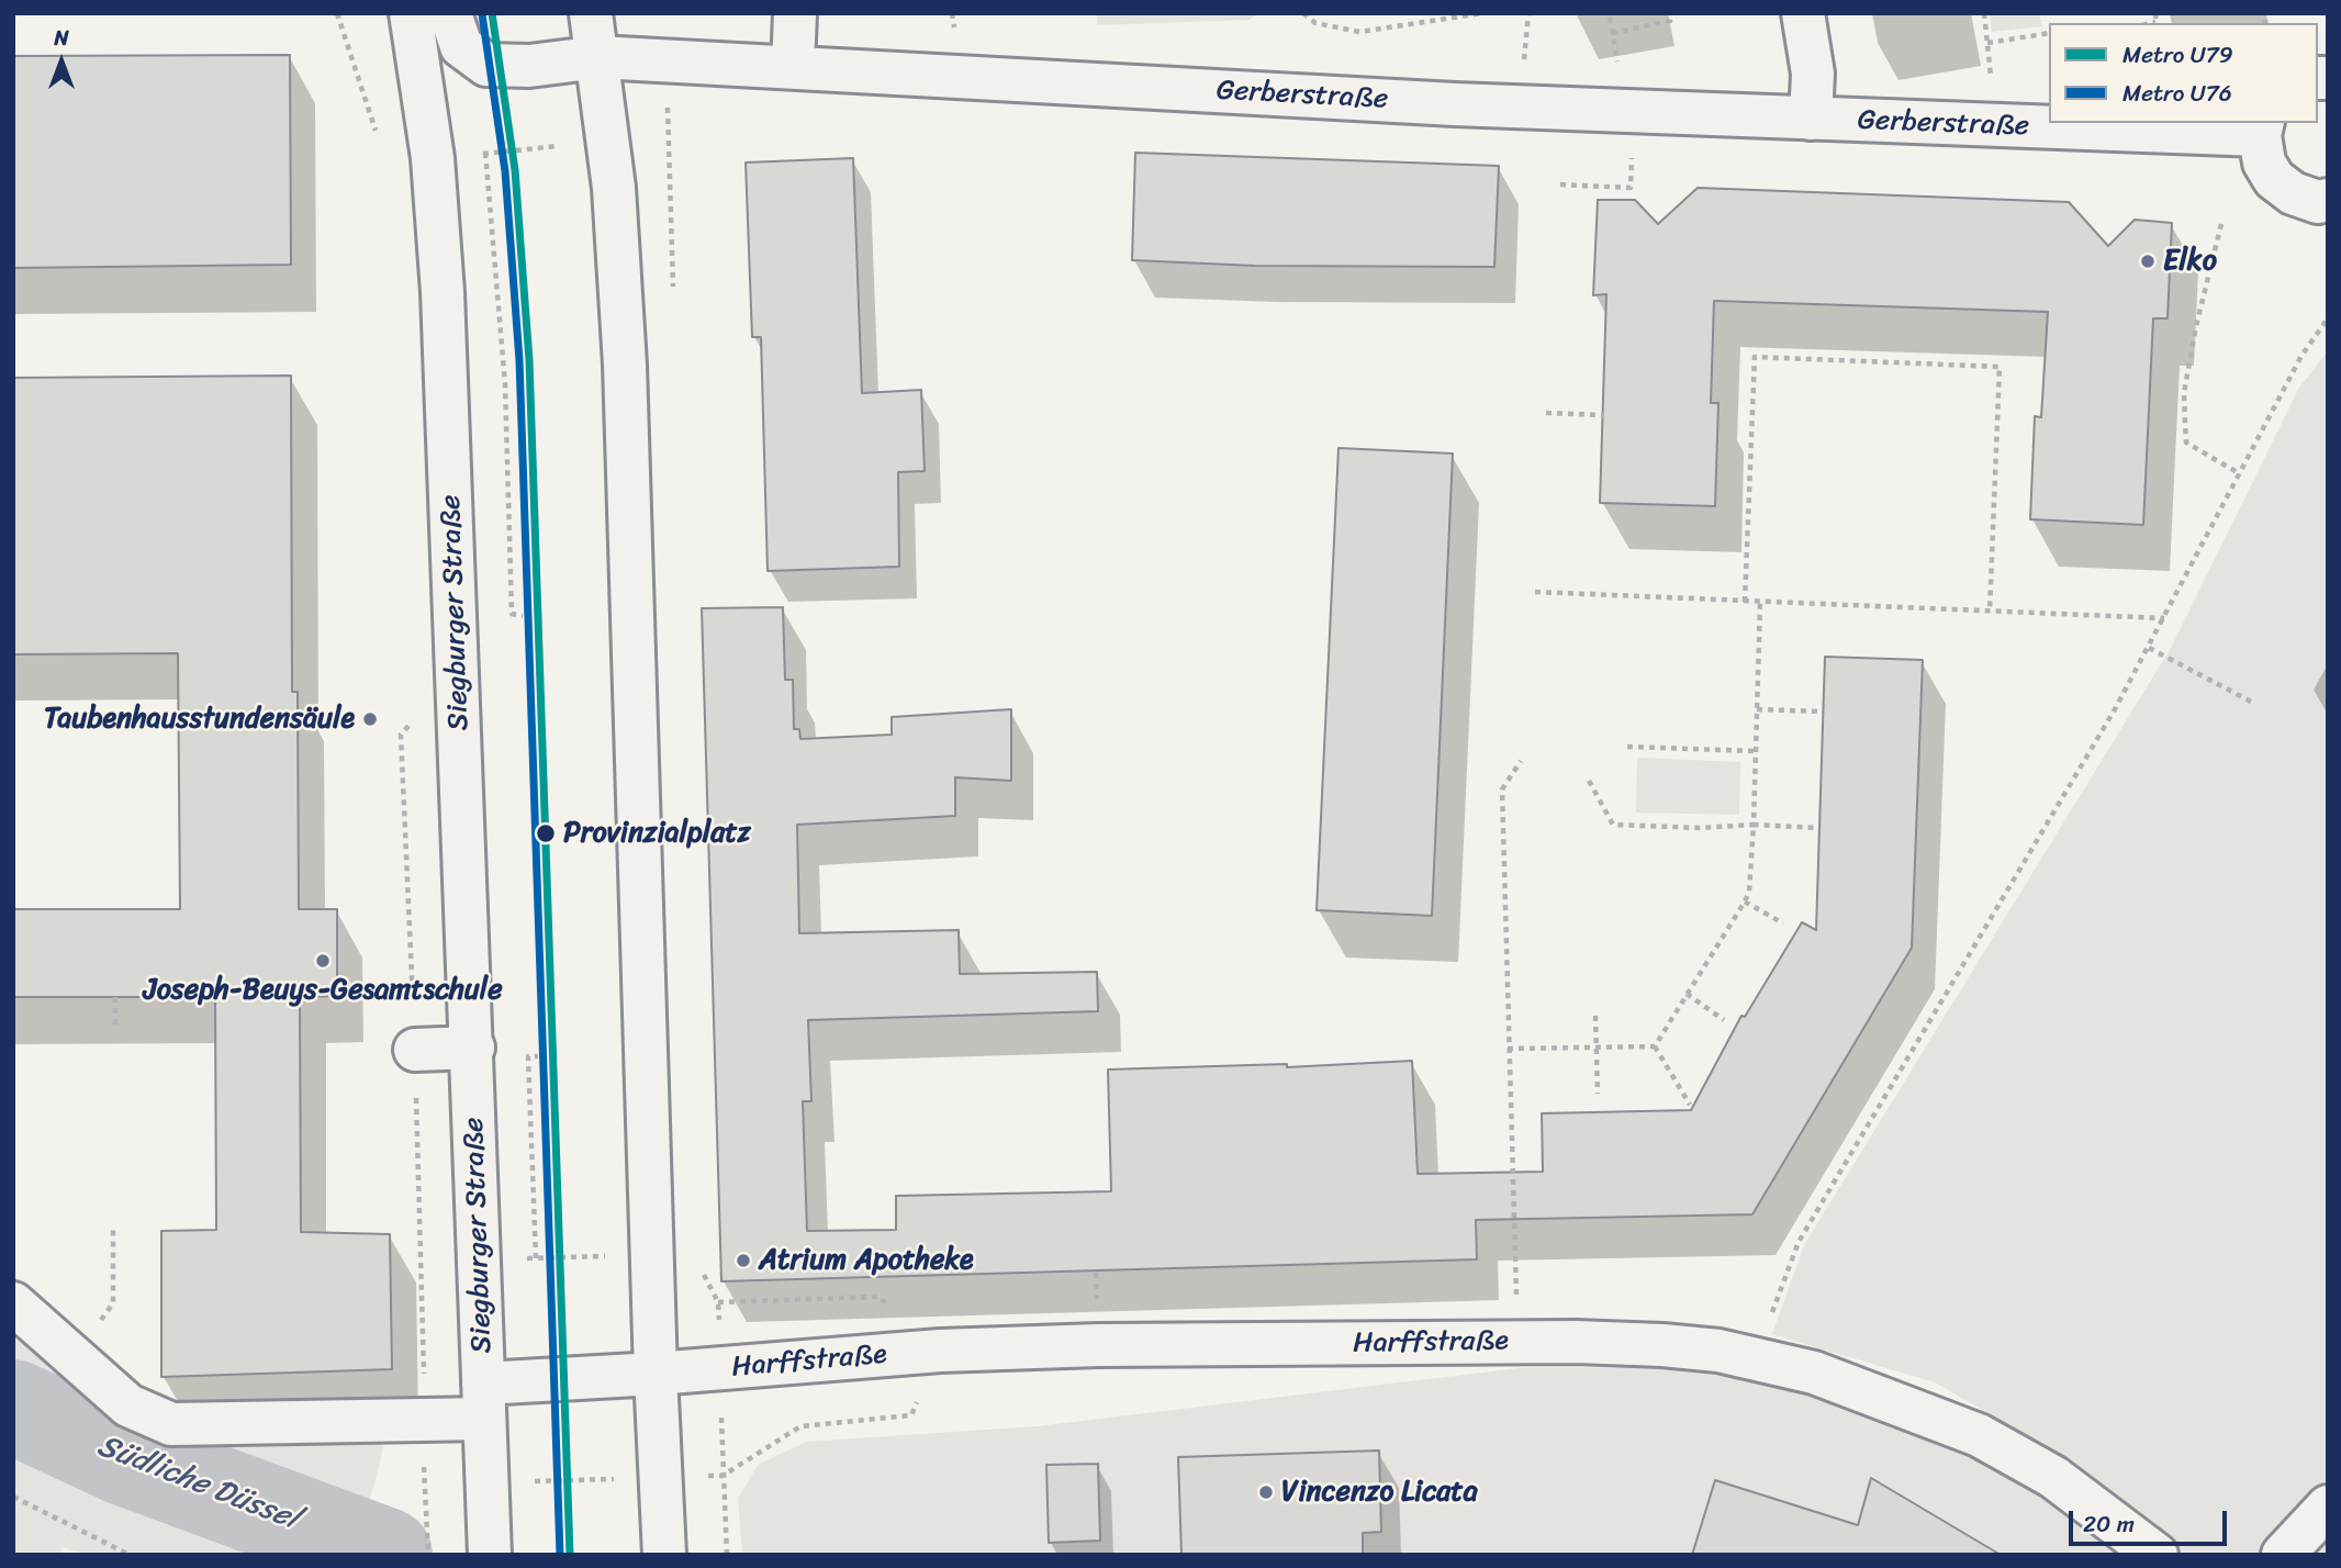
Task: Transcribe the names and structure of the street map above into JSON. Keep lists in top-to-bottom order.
{
  "streets": {
    "street": ["Gerberstraße", "Siegburger Straße", "Harffstraße"]
  },
  "crossings": [
    ["Siegburger Straße", "Harffstraße"]
  ],
  "water": ["Südliche Düssel"],
  "places": [
    "Elko",
    "Taubenhausstundensäule",
    "Provinzialplatz",
    "Joseph-Beuys-Gesamtschule",
    "Atrium Apotheke",
    "Vincenzo Licata"
  ],
  "lines": ["metro line U79", "metro line U76"],
  "legend": ["Metro U79", "Metro U76"],
  "scale_bar": "20 m",
  "north": "top"
}
